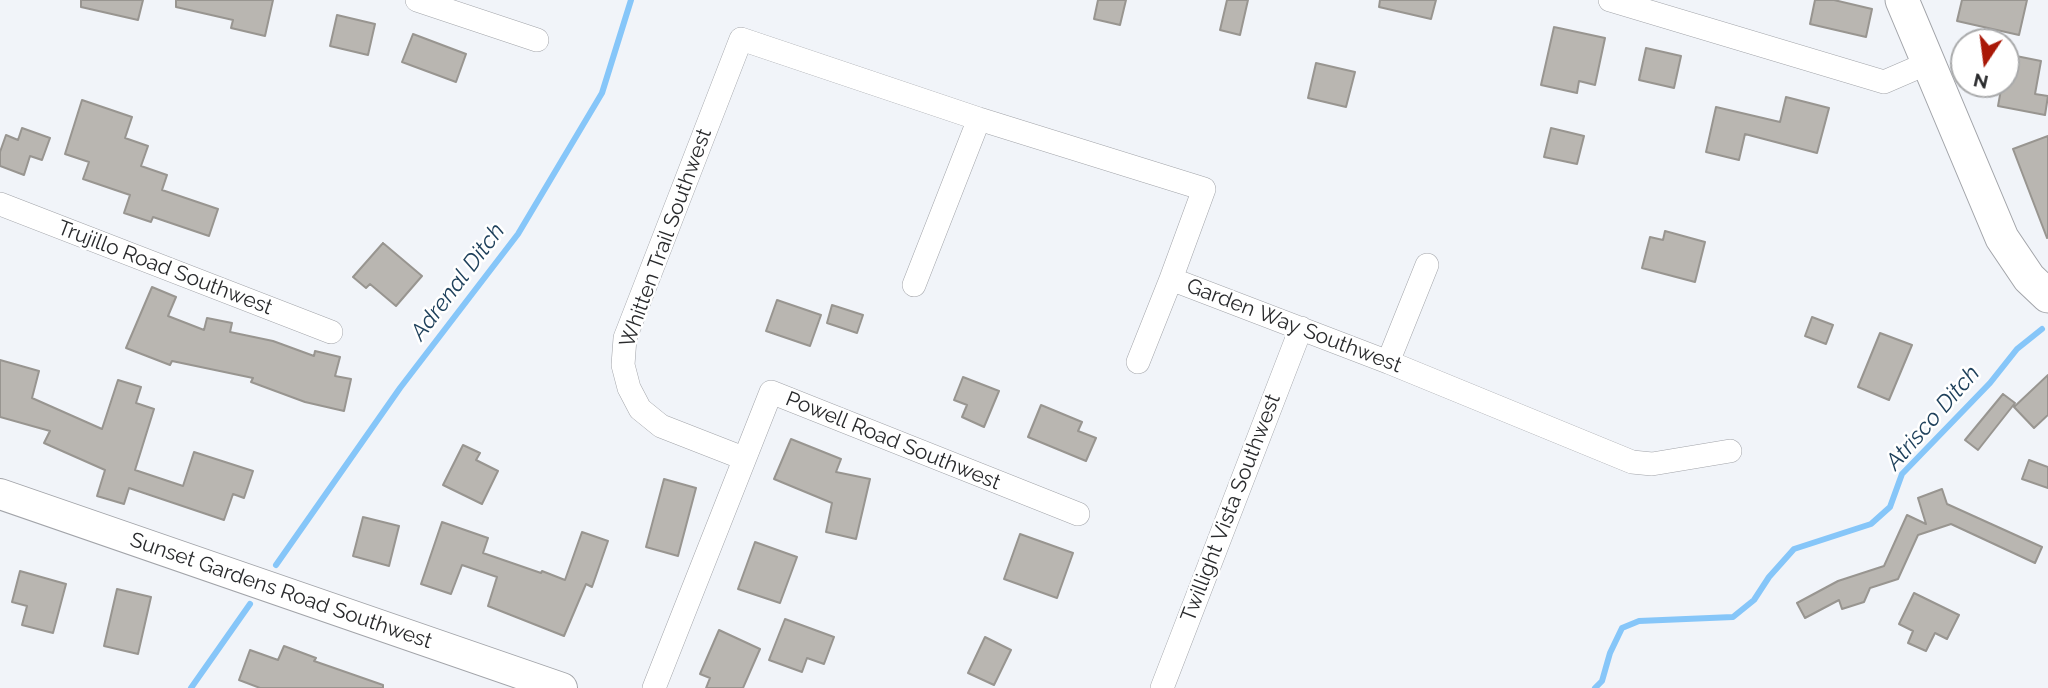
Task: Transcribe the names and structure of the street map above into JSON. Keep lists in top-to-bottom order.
{
  "streets": {
    "street": [
      "Whitten Trail Southwest",
      "Trujillo Road Southwest",
      "Garden Way Southwest",
      "Powell Road Southwest",
      "Twillight Vista Southwest",
      "Sunset Gardens Road Southwest"
    ]
  },
  "crossings": [
    ["Whitten Trail Southwest", "Garden Way Southwest"],
    ["Whitten Trail Southwest", "Powell Road Southwest"],
    ["Garden Way Southwest", "Twillight Vista Southwest"]
  ],
  "water": ["Adrenal Ditch", "Atrisco Ditch"],
  "north": "bottom"
}
